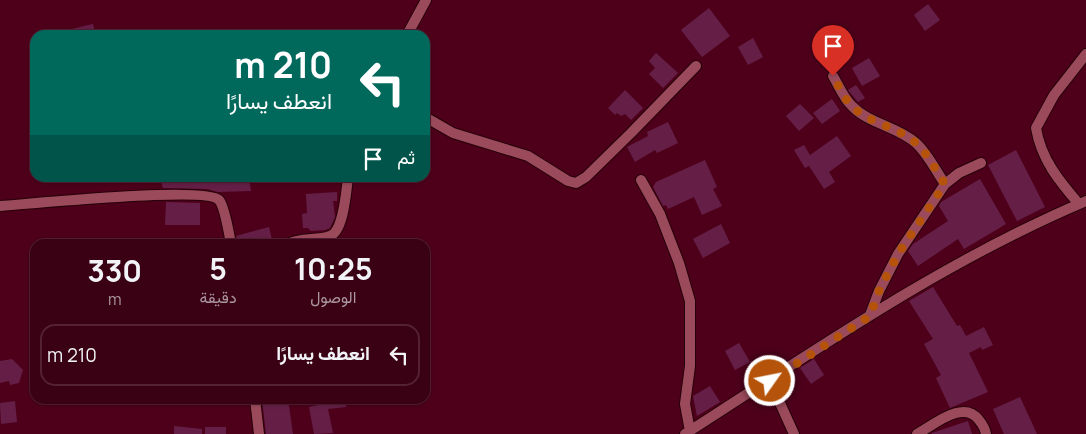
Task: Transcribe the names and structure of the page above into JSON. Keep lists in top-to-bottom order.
{
  "page": {
    "turn": ["210 m", "انعطف يسارًا"],
    "then": "ثم",
    "eta": [
      "10:25",
      "الوصول",
      "5",
      "دقيقة",
      "330",
      "m"
    ],
    "list": [
      {
        "name": "انعطف يسارًا",
        "value": "210 m"
      }
    ]
  }
}
